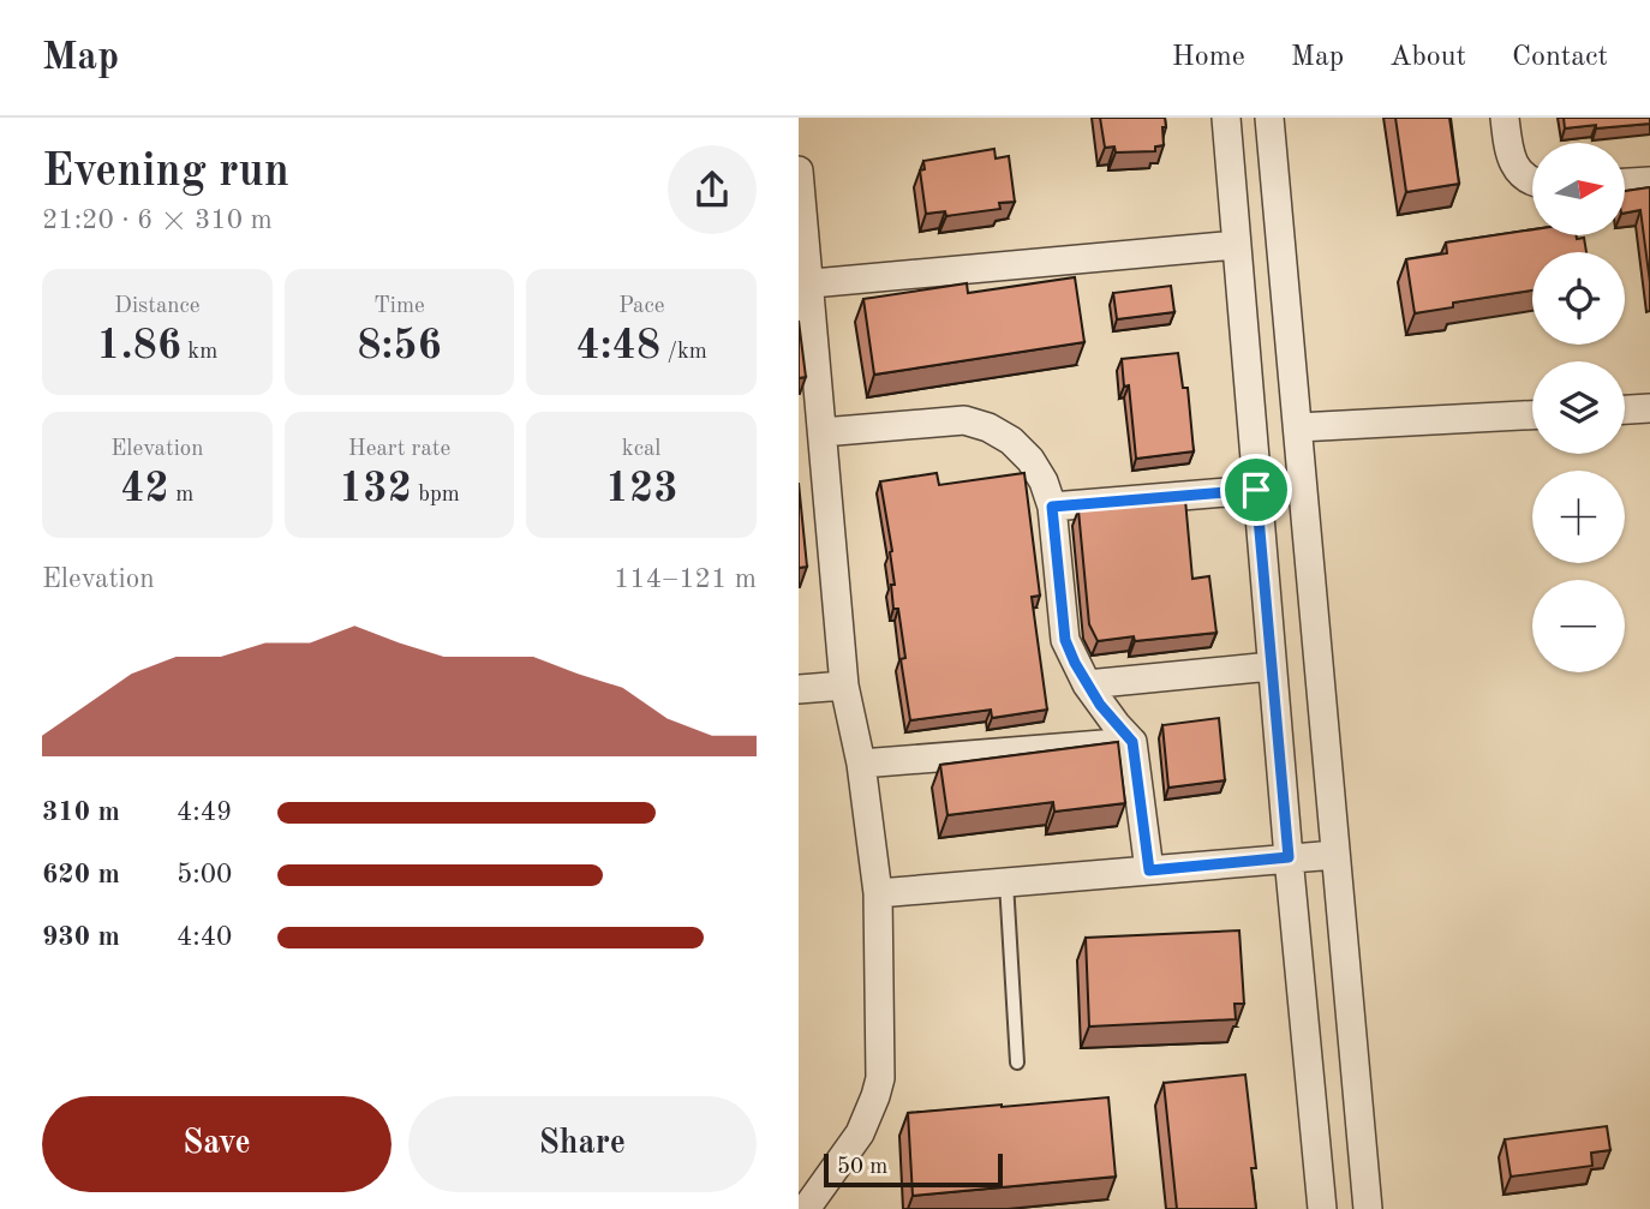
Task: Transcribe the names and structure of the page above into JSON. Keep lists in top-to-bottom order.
{
  "scale_bar": "50 m",
  "north": "right",
  "page": {
    "header": "Map",
    "nav": [
      "Home",
      "Map",
      "About",
      "Contact"
    ],
    "heading": ["Evening run", "21:20 · 6 × 310 m"],
    "map_buttons": ["+", "−"],
    "stats": [
      ["Distance", "1.86 km"],
      ["Time", "8:56"],
      ["Pace", "4:48 /km"],
      ["Elevation", "42 m"],
      ["Heart rate", "132 bpm"],
      ["kcal", "123"]
    ],
    "chart": ["Elevation", "114–121 m"],
    "list": [
      {
        "name": "310 m",
        "note": "4:49"
      },
      {
        "name": "620 m",
        "note": "5:00"
      },
      {
        "name": "930 m",
        "note": "4:40"
      }
    ],
    "buttons": ["Save", "Share"],
    "scale": "50 m"
  }
}
